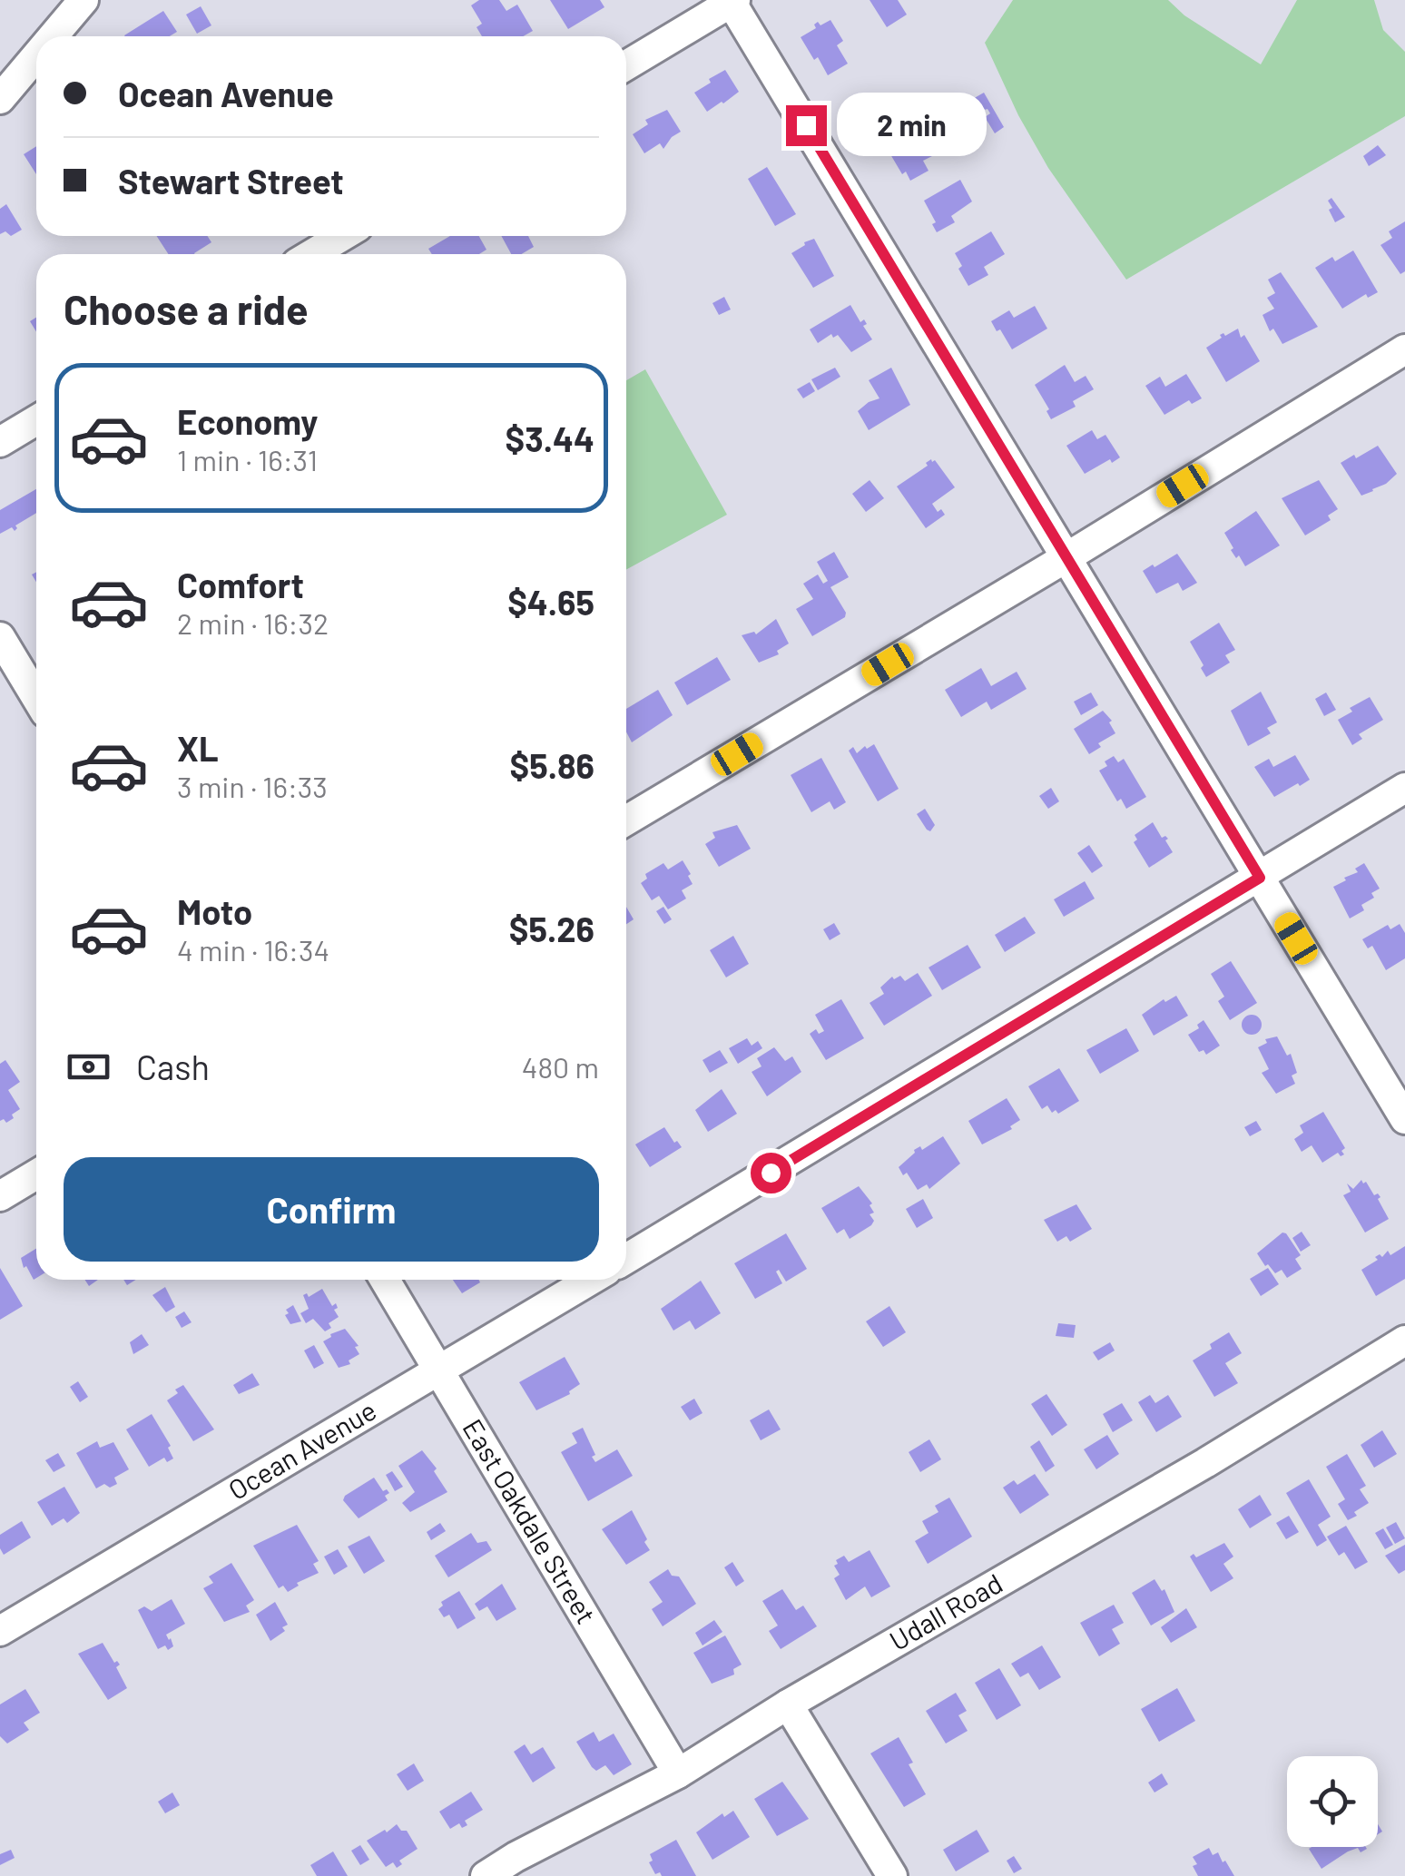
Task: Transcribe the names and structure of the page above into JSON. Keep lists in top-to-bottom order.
{
  "streets": {
    "street": ["Ocean Avenue", "East Oakdale Street", "Udall Road"]
  },
  "crossings": [
    ["Ocean Avenue", "East Oakdale Street"],
    ["East Oakdale Street", "Udall Road"]
  ],
  "page": {
    "banner": ["Ocean Avenue", "Stewart Street"],
    "bubble": "2 min",
    "heading": "Choose a ride",
    "list": [
      {
        "name": "Economy",
        "note": "1 min · 16:31",
        "value": "$3.44"
      },
      {
        "name": "Comfort",
        "note": "2 min · 16:32",
        "value": "$4.65"
      },
      {
        "name": "XL",
        "note": "3 min · 16:33",
        "value": "$5.86"
      },
      {
        "name": "Moto",
        "note": "4 min · 16:34",
        "value": "$5.26"
      }
    ],
    "pay": ["Cash", "480 m"],
    "buttons": "Confirm"
  }
}
